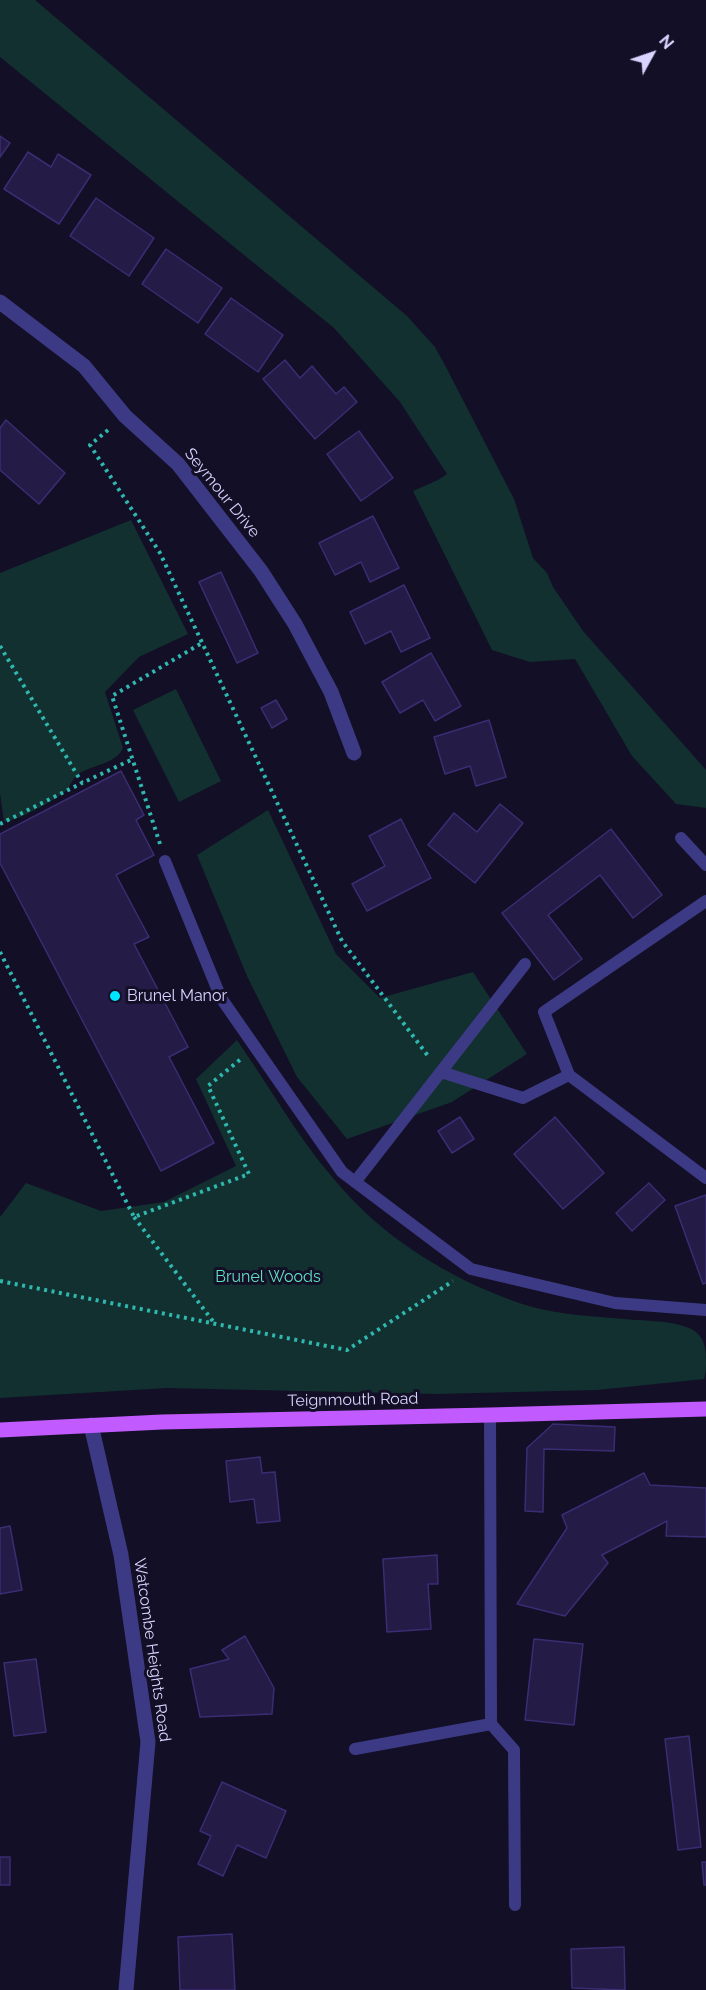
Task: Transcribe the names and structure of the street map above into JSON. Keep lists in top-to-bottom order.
{
  "streets": {
    "main road": ["Teignmouth Road"],
    "street": ["Seymour Drive", "Watcombe Heights Road"]
  },
  "crossings": [
    ["Teignmouth Road", "Watcombe Heights Road"]
  ],
  "parks": ["Brunel Woods"],
  "places": ["Brunel Manor"],
  "north": "top right"
}
